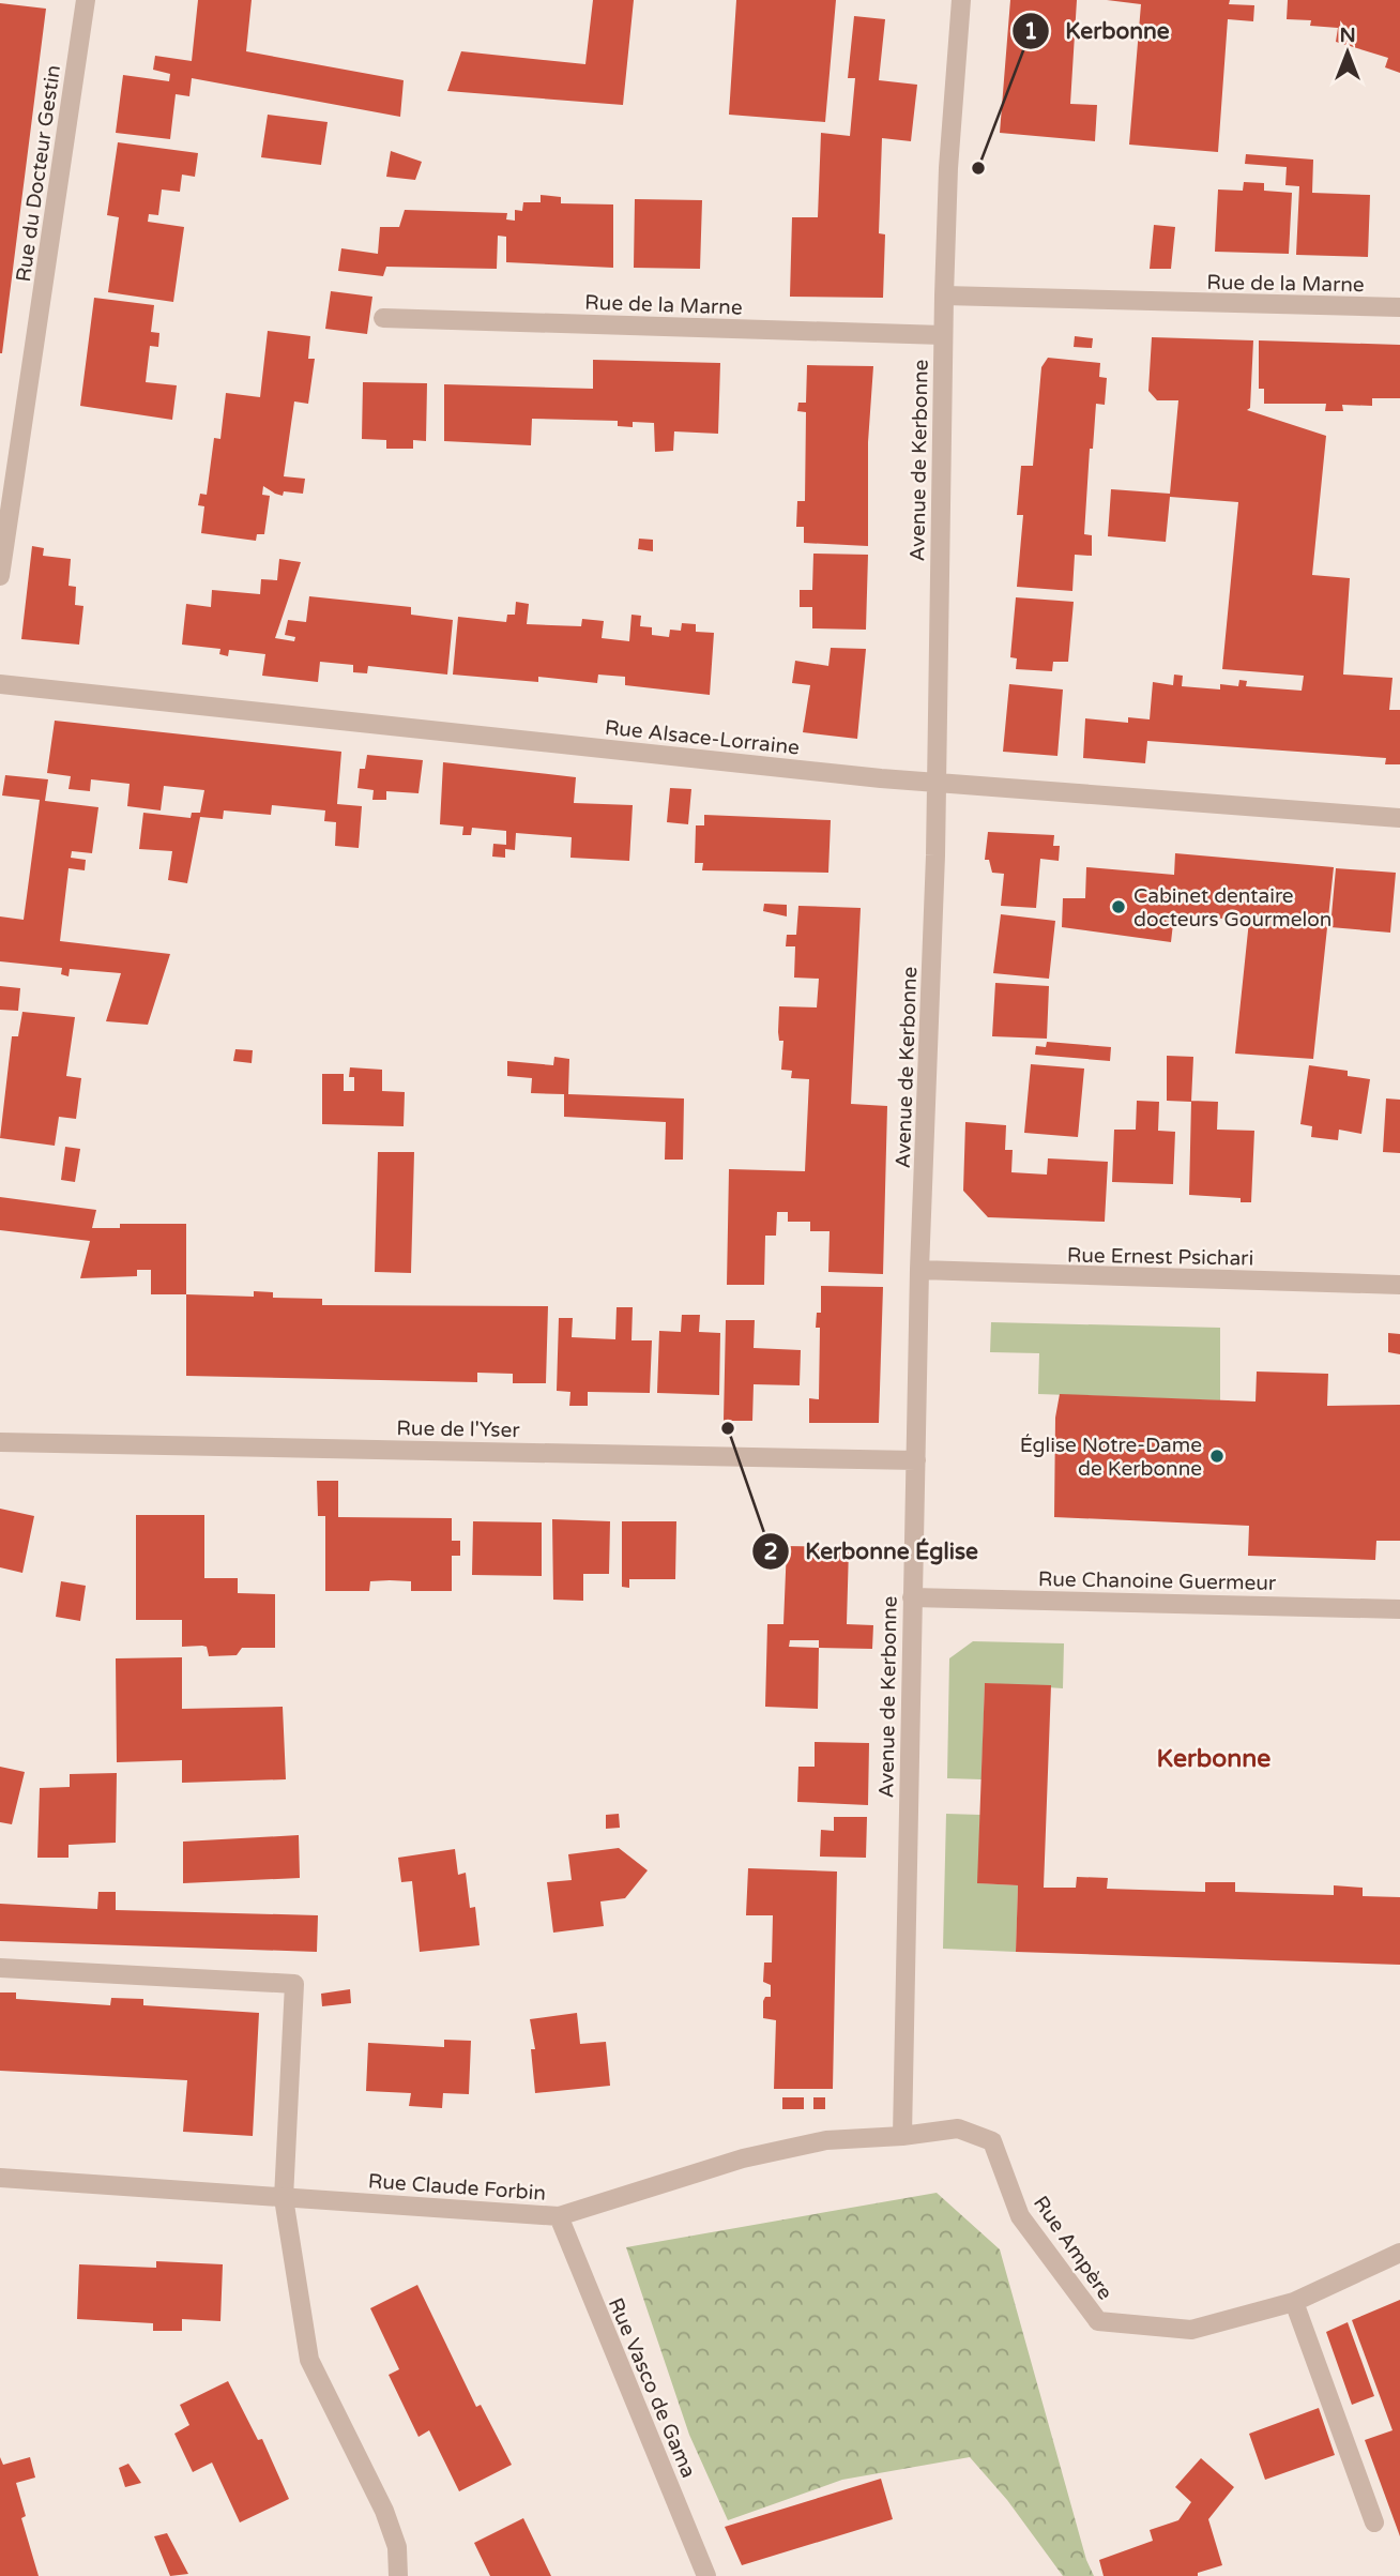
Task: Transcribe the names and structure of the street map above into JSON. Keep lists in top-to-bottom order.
{
  "streets": {
    "street": [
      "Rue du Docteur Gestin",
      "Rue de la Marne",
      "Avenue de Kerbonne",
      "Rue Alsace-Lorraine",
      "Rue Ernest Psichari",
      "Rue de l'Yser",
      "Rue Chanoine Guermeur",
      "Rue Claude Forbin",
      "Rue Ampère",
      "Rue Vasco de Gama"
    ]
  },
  "crossings": [
    ["Rue de la Marne", "Avenue de Kerbonne"],
    ["Avenue de Kerbonne", "Rue Alsace-Lorraine"],
    ["Avenue de Kerbonne", "Rue Ernest Psichari"],
    ["Avenue de Kerbonne", "Rue de l'Yser"],
    ["Avenue de Kerbonne", "Rue Chanoine Guermeur"],
    ["Avenue de Kerbonne", "Rue Claude Forbin"],
    ["Avenue de Kerbonne", "Rue Ampère"],
    ["Rue Claude Forbin", "Rue Ampère"],
    ["Rue Claude Forbin", "Rue Vasco de Gama"]
  ],
  "districts": ["Kerbonne"],
  "places": [
    "Kerbonne",
    "Cabinet dentaire docteurs Gourmelon",
    "Kerbonne Église",
    "Église Notre-Dame de Kerbonne"
  ],
  "north": "top"
}
